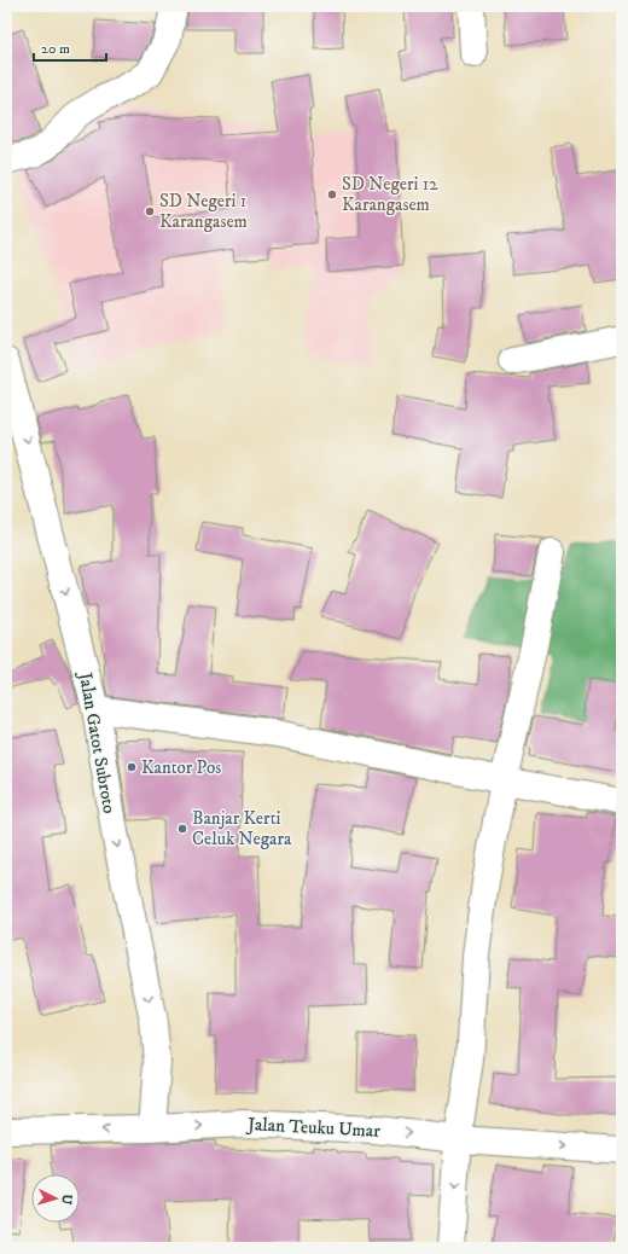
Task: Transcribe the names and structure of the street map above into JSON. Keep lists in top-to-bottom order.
{
  "streets": {
    "street": ["Jalan Gatot Subroto", "Jalan Teuku Umar"]
  },
  "crossings": [
    ["Jalan Gatot Subroto", "Jalan Teuku Umar"]
  ],
  "one_way": ["Jalan Gatot Subroto"],
  "places": [
    "SD Negeri 12 Karangasem",
    "SD Negeri 1 Karangasem",
    "Kantor Pos",
    "Banjar Kerti Celuk Negara"
  ],
  "scale_bar": "20 m",
  "north": "right"
}
